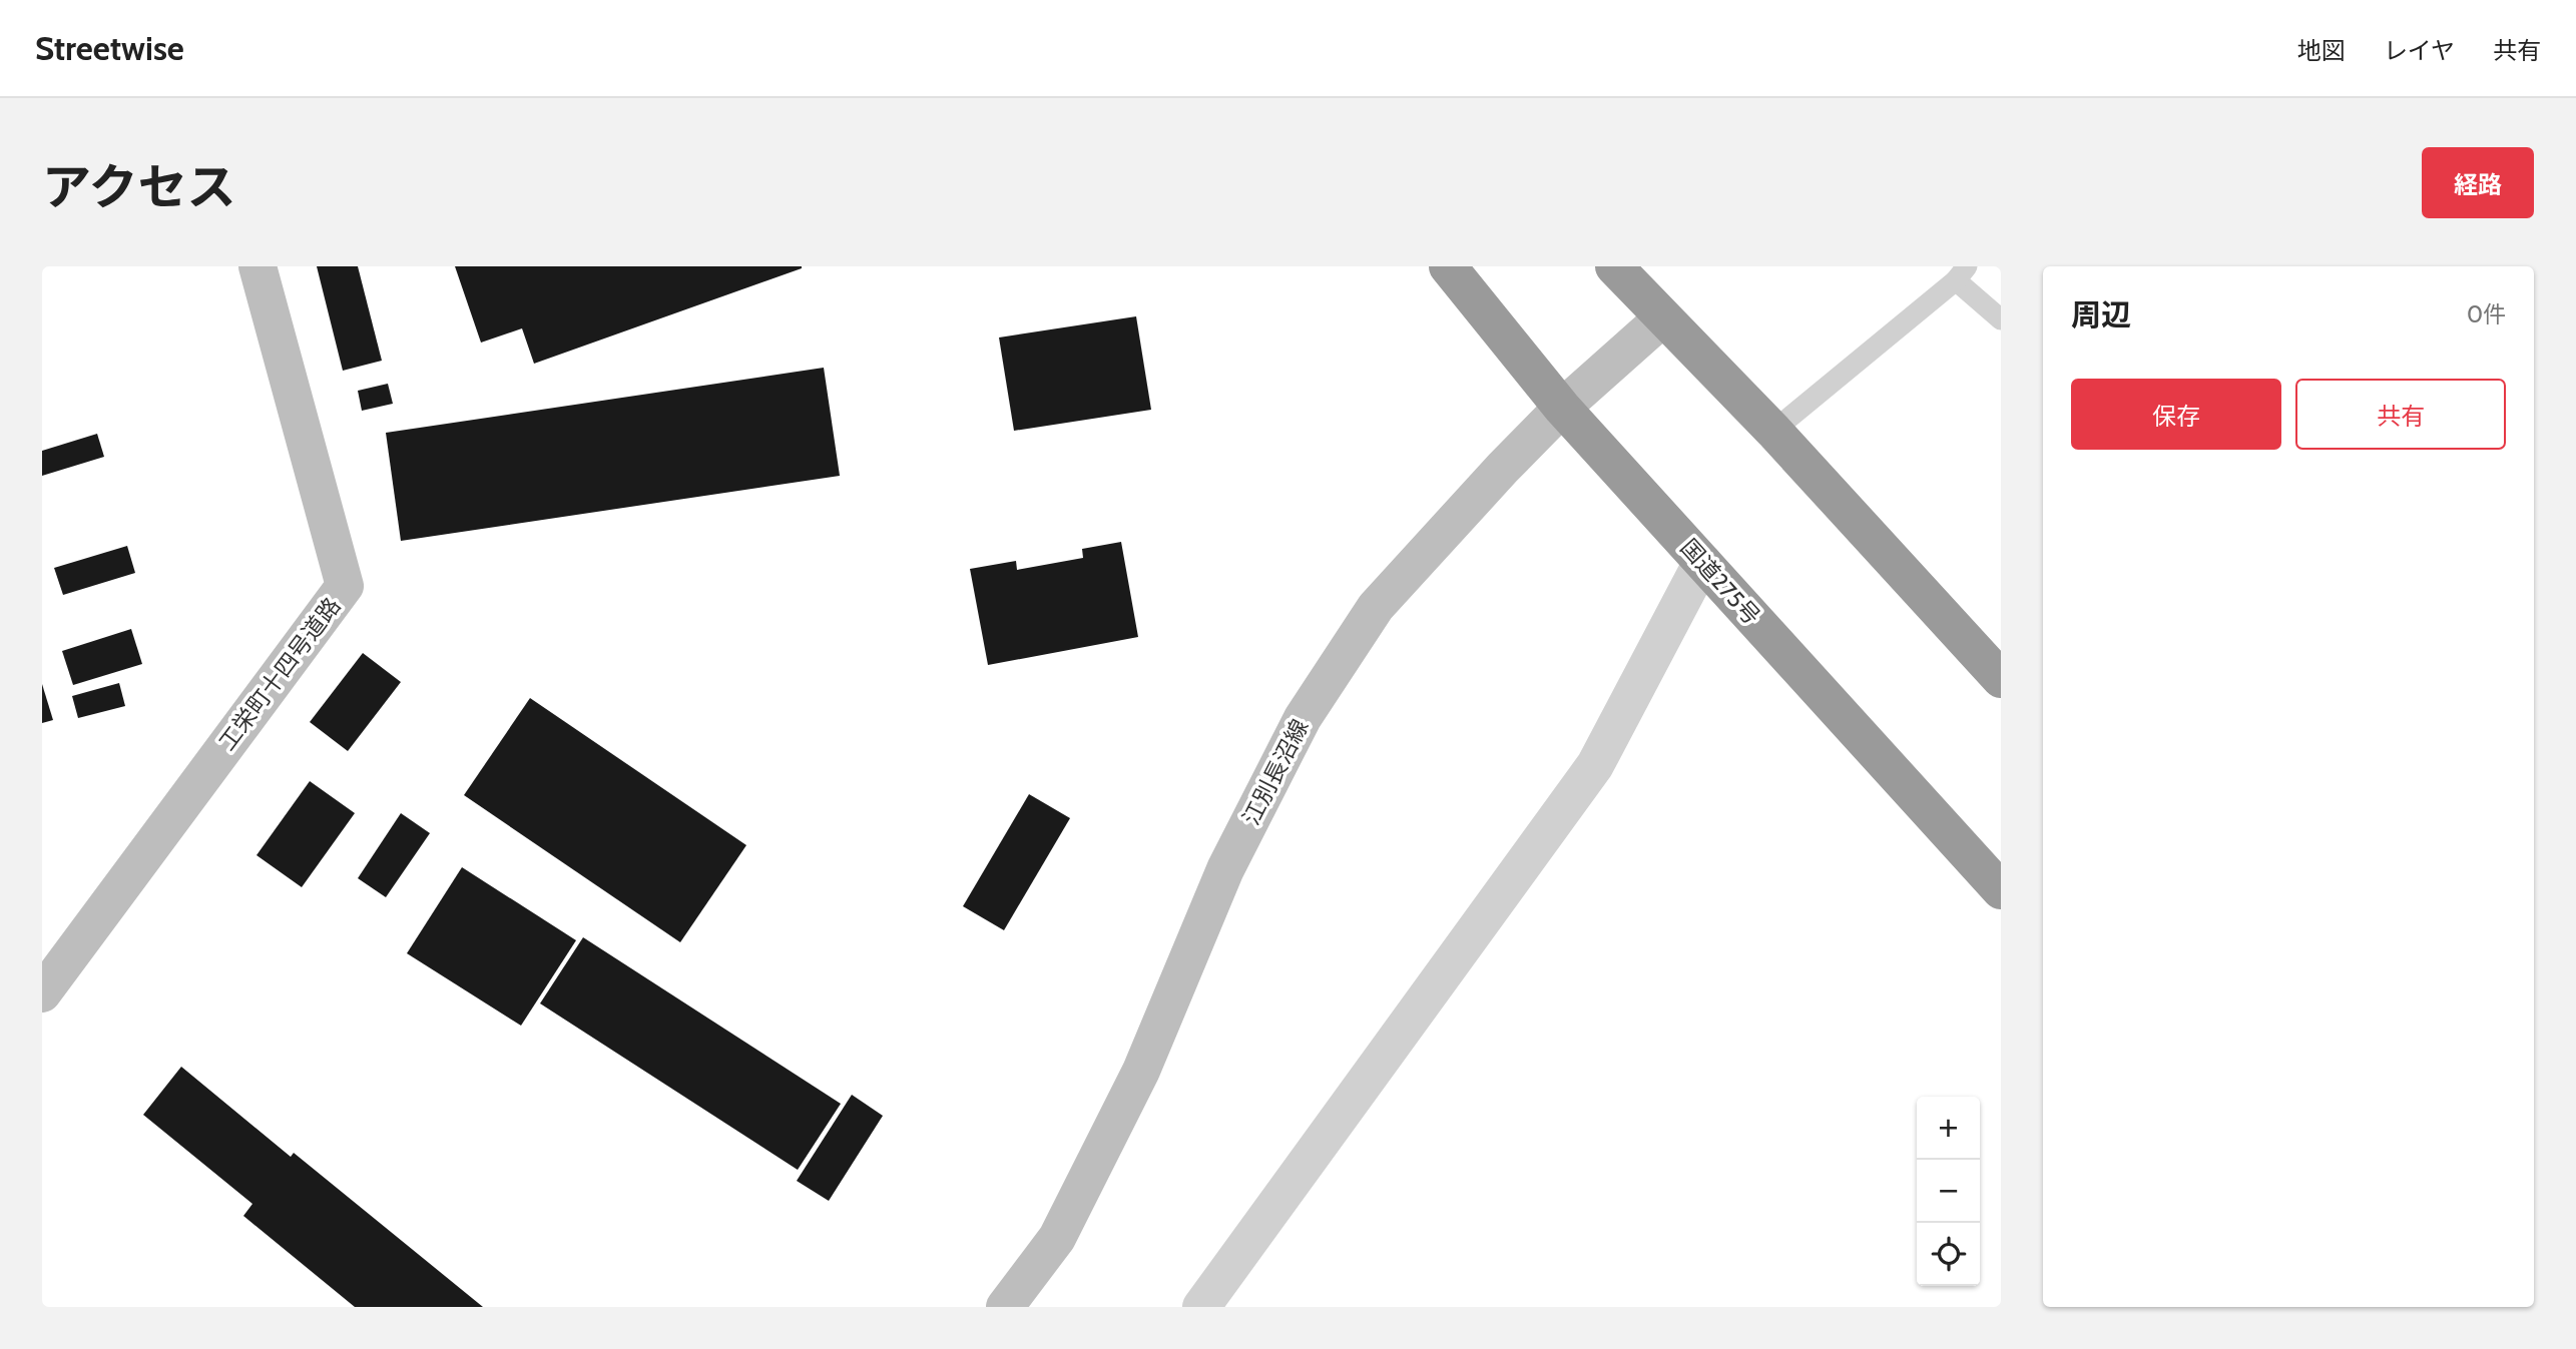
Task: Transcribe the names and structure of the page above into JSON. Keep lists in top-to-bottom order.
{
  "streets": {
    "highway": ["国道275号"],
    "main road": ["工栄町十四号道路", "江別長沼線"]
  },
  "crossings": [
    ["国道275号", "江別長沼線"]
  ],
  "page": {
    "header": "Streetwise",
    "nav": ["地図", "レイヤ", "共有"],
    "title": "アクセス",
    "buttons": [
      "経路",
      ["保存", "共有"]
    ],
    "heading": ["周辺", "0件"],
    "map_buttons": ["+", "−"]
  }
}
